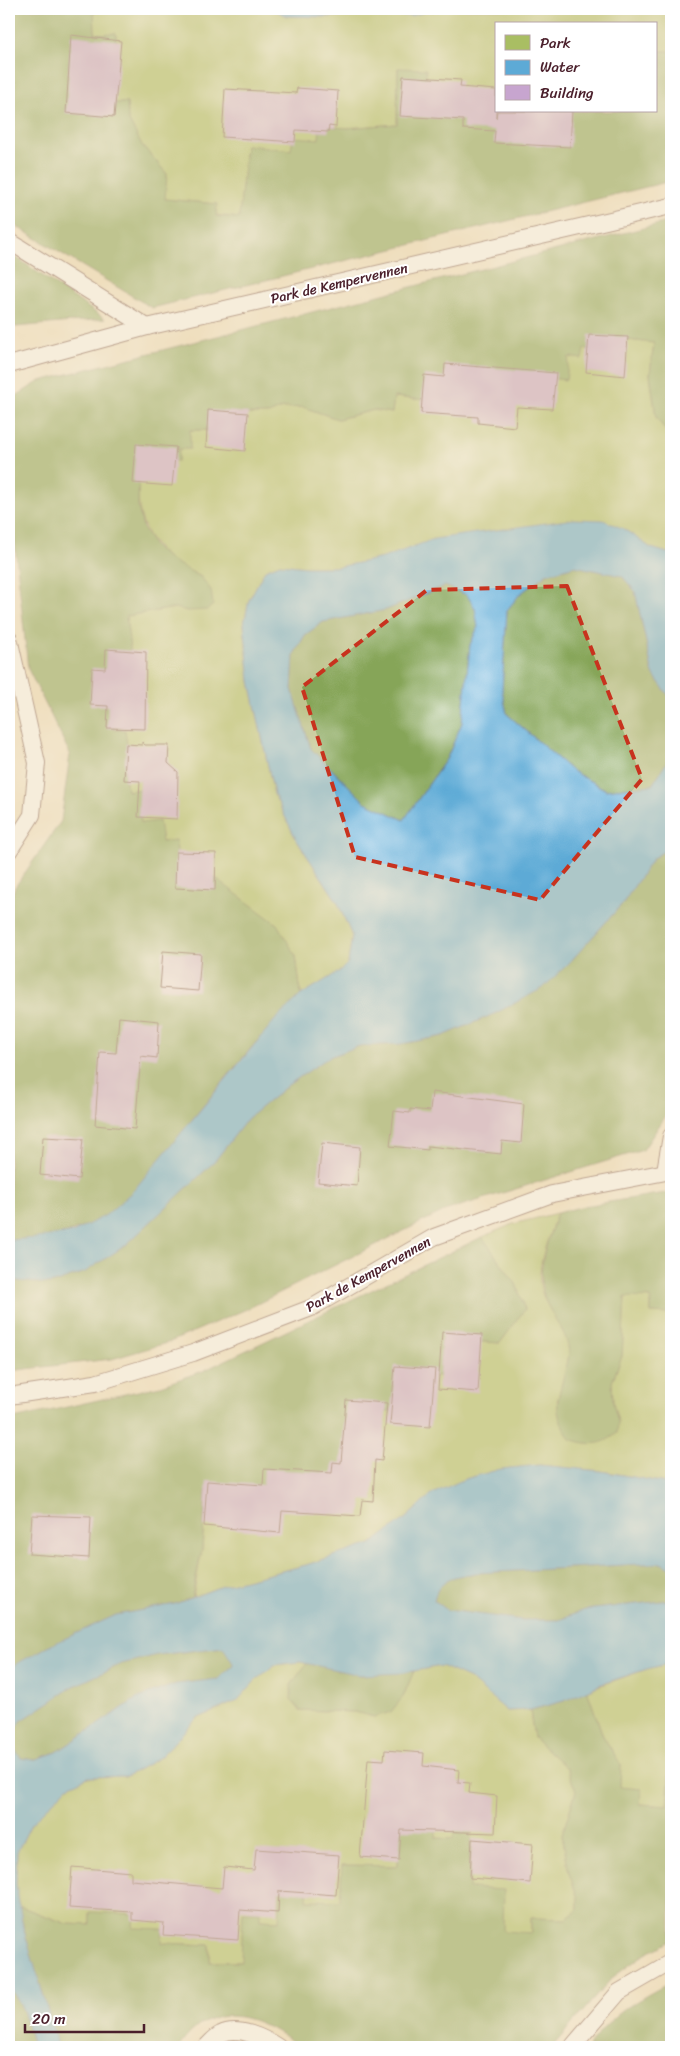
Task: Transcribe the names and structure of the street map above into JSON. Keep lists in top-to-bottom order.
{
  "streets": {
    "lane": ["Park de Kempervennen"]
  },
  "legend": ["Park", "Water", "Building"],
  "scale_bar": "20 m"
}
